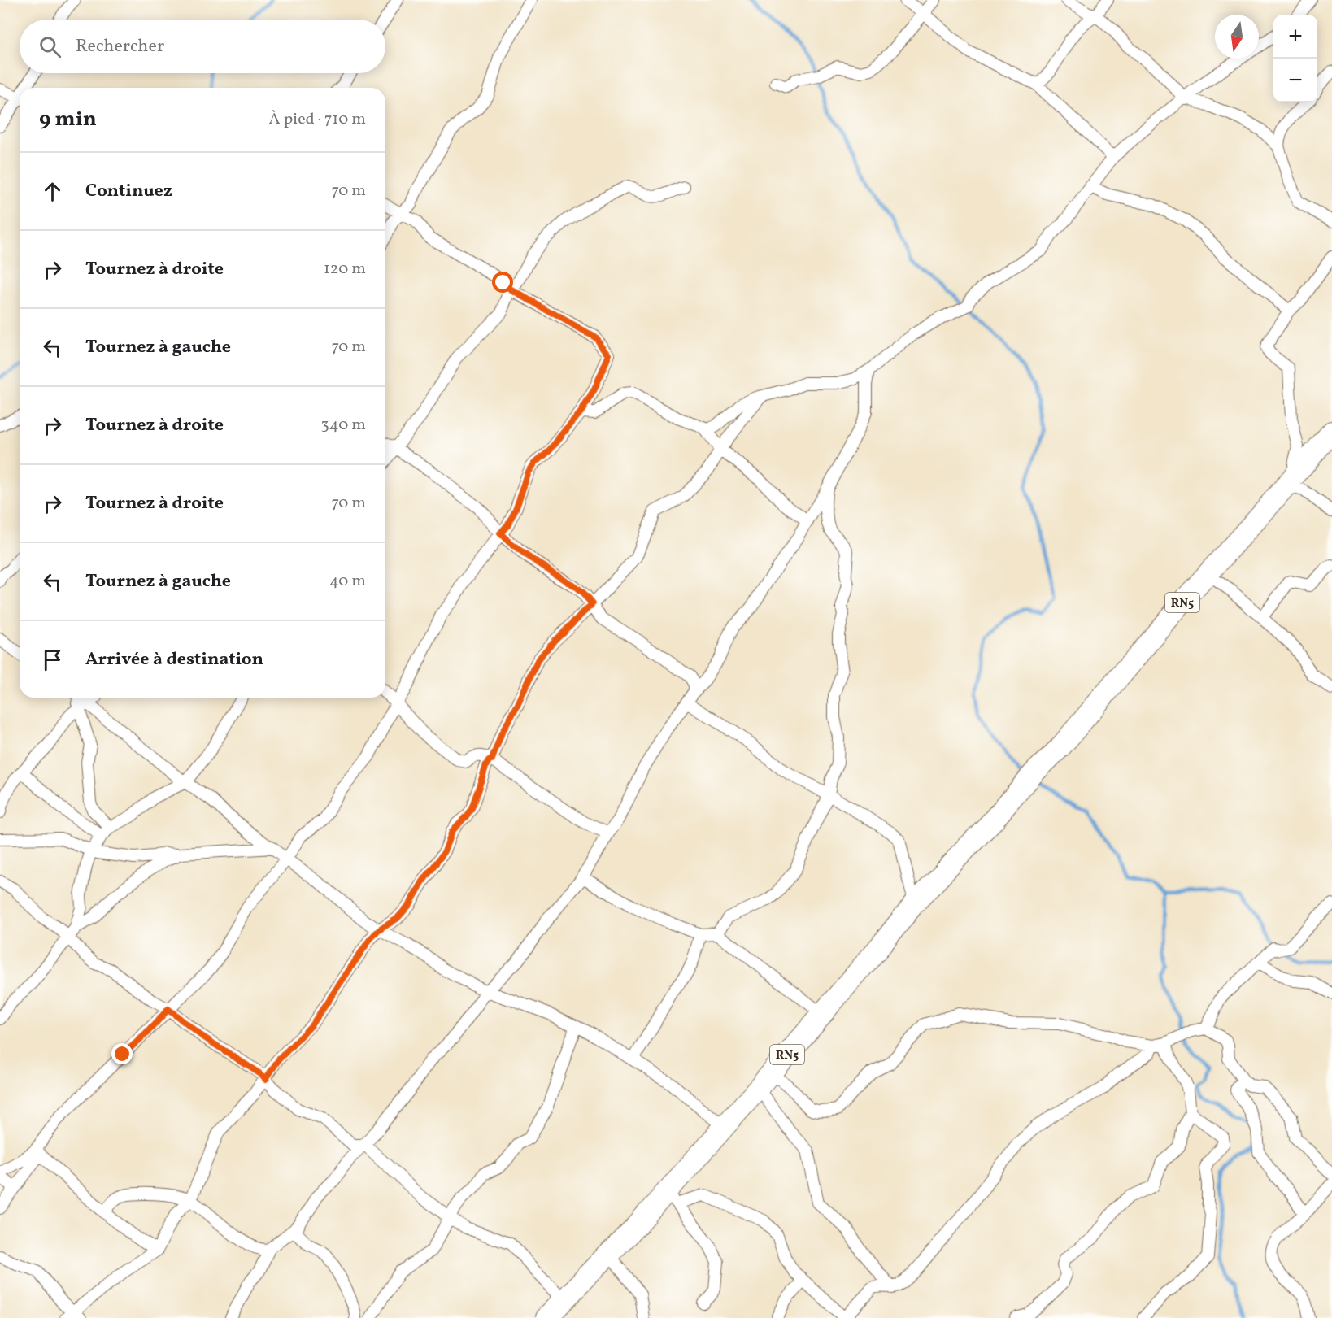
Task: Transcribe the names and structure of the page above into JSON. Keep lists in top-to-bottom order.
{
  "streets": {
    "highway": ["RN5"]
  },
  "north": "bottom",
  "page": {
    "map_buttons": ["+", "−"],
    "search": "Rechercher",
    "heading": ["9 min", "À pied · 710 m"],
    "list": [
      ["Continuez", "70 m"],
      ["Tournez à droite", "120 m"],
      ["Tournez à gauche", "70 m"],
      ["Tournez à droite", "340 m"],
      ["Tournez à droite", "70 m"],
      ["Tournez à gauche", "40 m"],
      "Arrivée à destination"
    ]
  }
}
